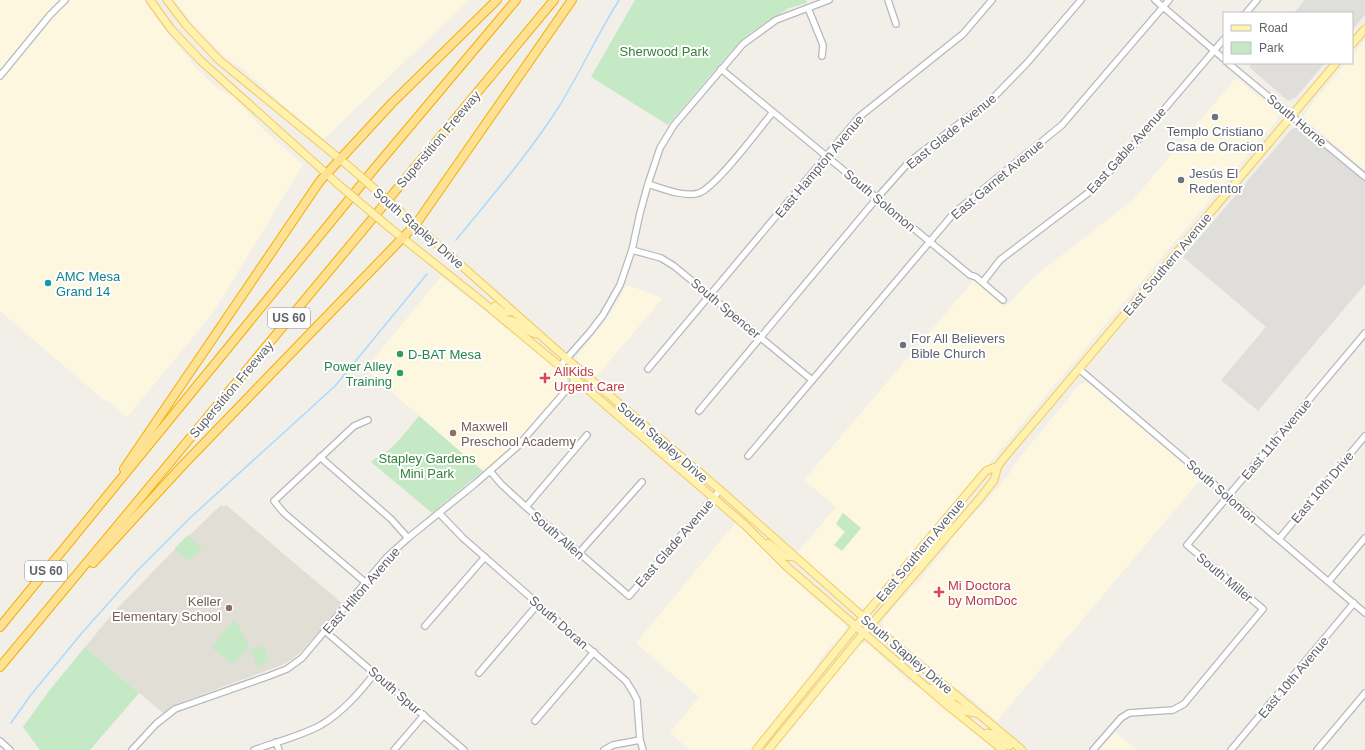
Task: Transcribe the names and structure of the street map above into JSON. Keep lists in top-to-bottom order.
{
  "streets": {
    "highway": ["Superstition Freeway", "US 60"],
    "main road": ["South Stapley Drive", "East Southern Avenue"],
    "street": [
      "South Horne",
      "East Glade Avenue",
      "East Gable Avenue",
      "East Hampton Avenue",
      "East Garnet Avenue",
      "South Solomon",
      "South Spencer",
      "East 11th Avenue",
      "East 10th Drive",
      "South Allen",
      "South Miller",
      "East Hilton Avenue",
      "South Doran",
      "East 10th Avenue",
      "South Spur"
    ]
  },
  "crossings": [
    ["South Horne", "East Southern Avenue"],
    ["East Glade Avenue", "South Solomon"],
    ["East Glade Avenue", "South Stapley Drive"],
    ["East Glade Avenue", "South Spencer"],
    ["East Glade Avenue", "South Allen"],
    ["East Gable Avenue", "South Solomon"],
    ["East Hampton Avenue", "South Solomon"],
    ["East Hampton Avenue", "South Spencer"],
    ["East Garnet Avenue", "South Solomon"],
    ["East Garnet Avenue", "South Spencer"],
    ["South Solomon", "East Southern Avenue"],
    ["South Solomon", "East 11th Avenue"],
    ["South Solomon", "East 10th Drive"],
    ["South Solomon", "East 10th Avenue"],
    ["South Stapley Drive", "East Southern Avenue"],
    ["South Stapley Drive", "East Hilton Avenue"],
    ["East 11th Avenue", "South Miller"],
    ["South Allen", "East Hilton Avenue"],
    ["East Hilton Avenue", "South Doran"],
    ["East Hilton Avenue", "South Spur"]
  ],
  "parks": ["Sherwood Park", "Stapley Gardens Mini Park"],
  "places": {
    "other": [
      "Templo Cristiano Casa de Oracion",
      "Jesús El Redentor",
      "AMC Mesa Grand 14",
      "For All Believers Bible Church",
      "D-BAT Mesa",
      "Power Alley Training",
      "Maxwell Preschool Academy",
      "Keller Elementary School"
    ],
    "health": ["AllKids Urgent Care", "Mi Doctora by MomDoc"]
  },
  "legend": ["Road", "Park"]
}
